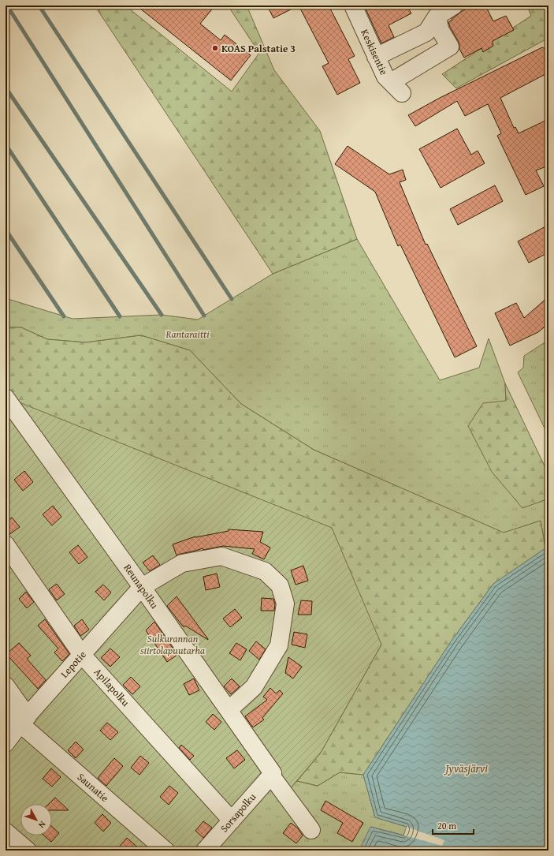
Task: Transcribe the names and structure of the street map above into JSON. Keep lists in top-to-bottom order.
{
  "streets": {
    "street": [
      "Keskisentie",
      "Reunapolku",
      "Lepotie",
      "Apilapolku",
      "Saunatie",
      "Sorsapolku"
    ]
  },
  "crossings": [
    ["Reunapolku", "Lepotie"],
    ["Reunapolku", "Sorsapolku"],
    ["Lepotie", "Apilapolku"],
    ["Lepotie", "Saunatie"],
    ["Apilapolku", "Sorsapolku"]
  ],
  "water": ["Jyväsjärvi"],
  "parks": ["Rantaraitti", "Sulkurannan siirtolapuutarha"],
  "places": ["KOAS Palstatie 3"],
  "scale_bar": "20 m",
  "north": "bottom right"
}
